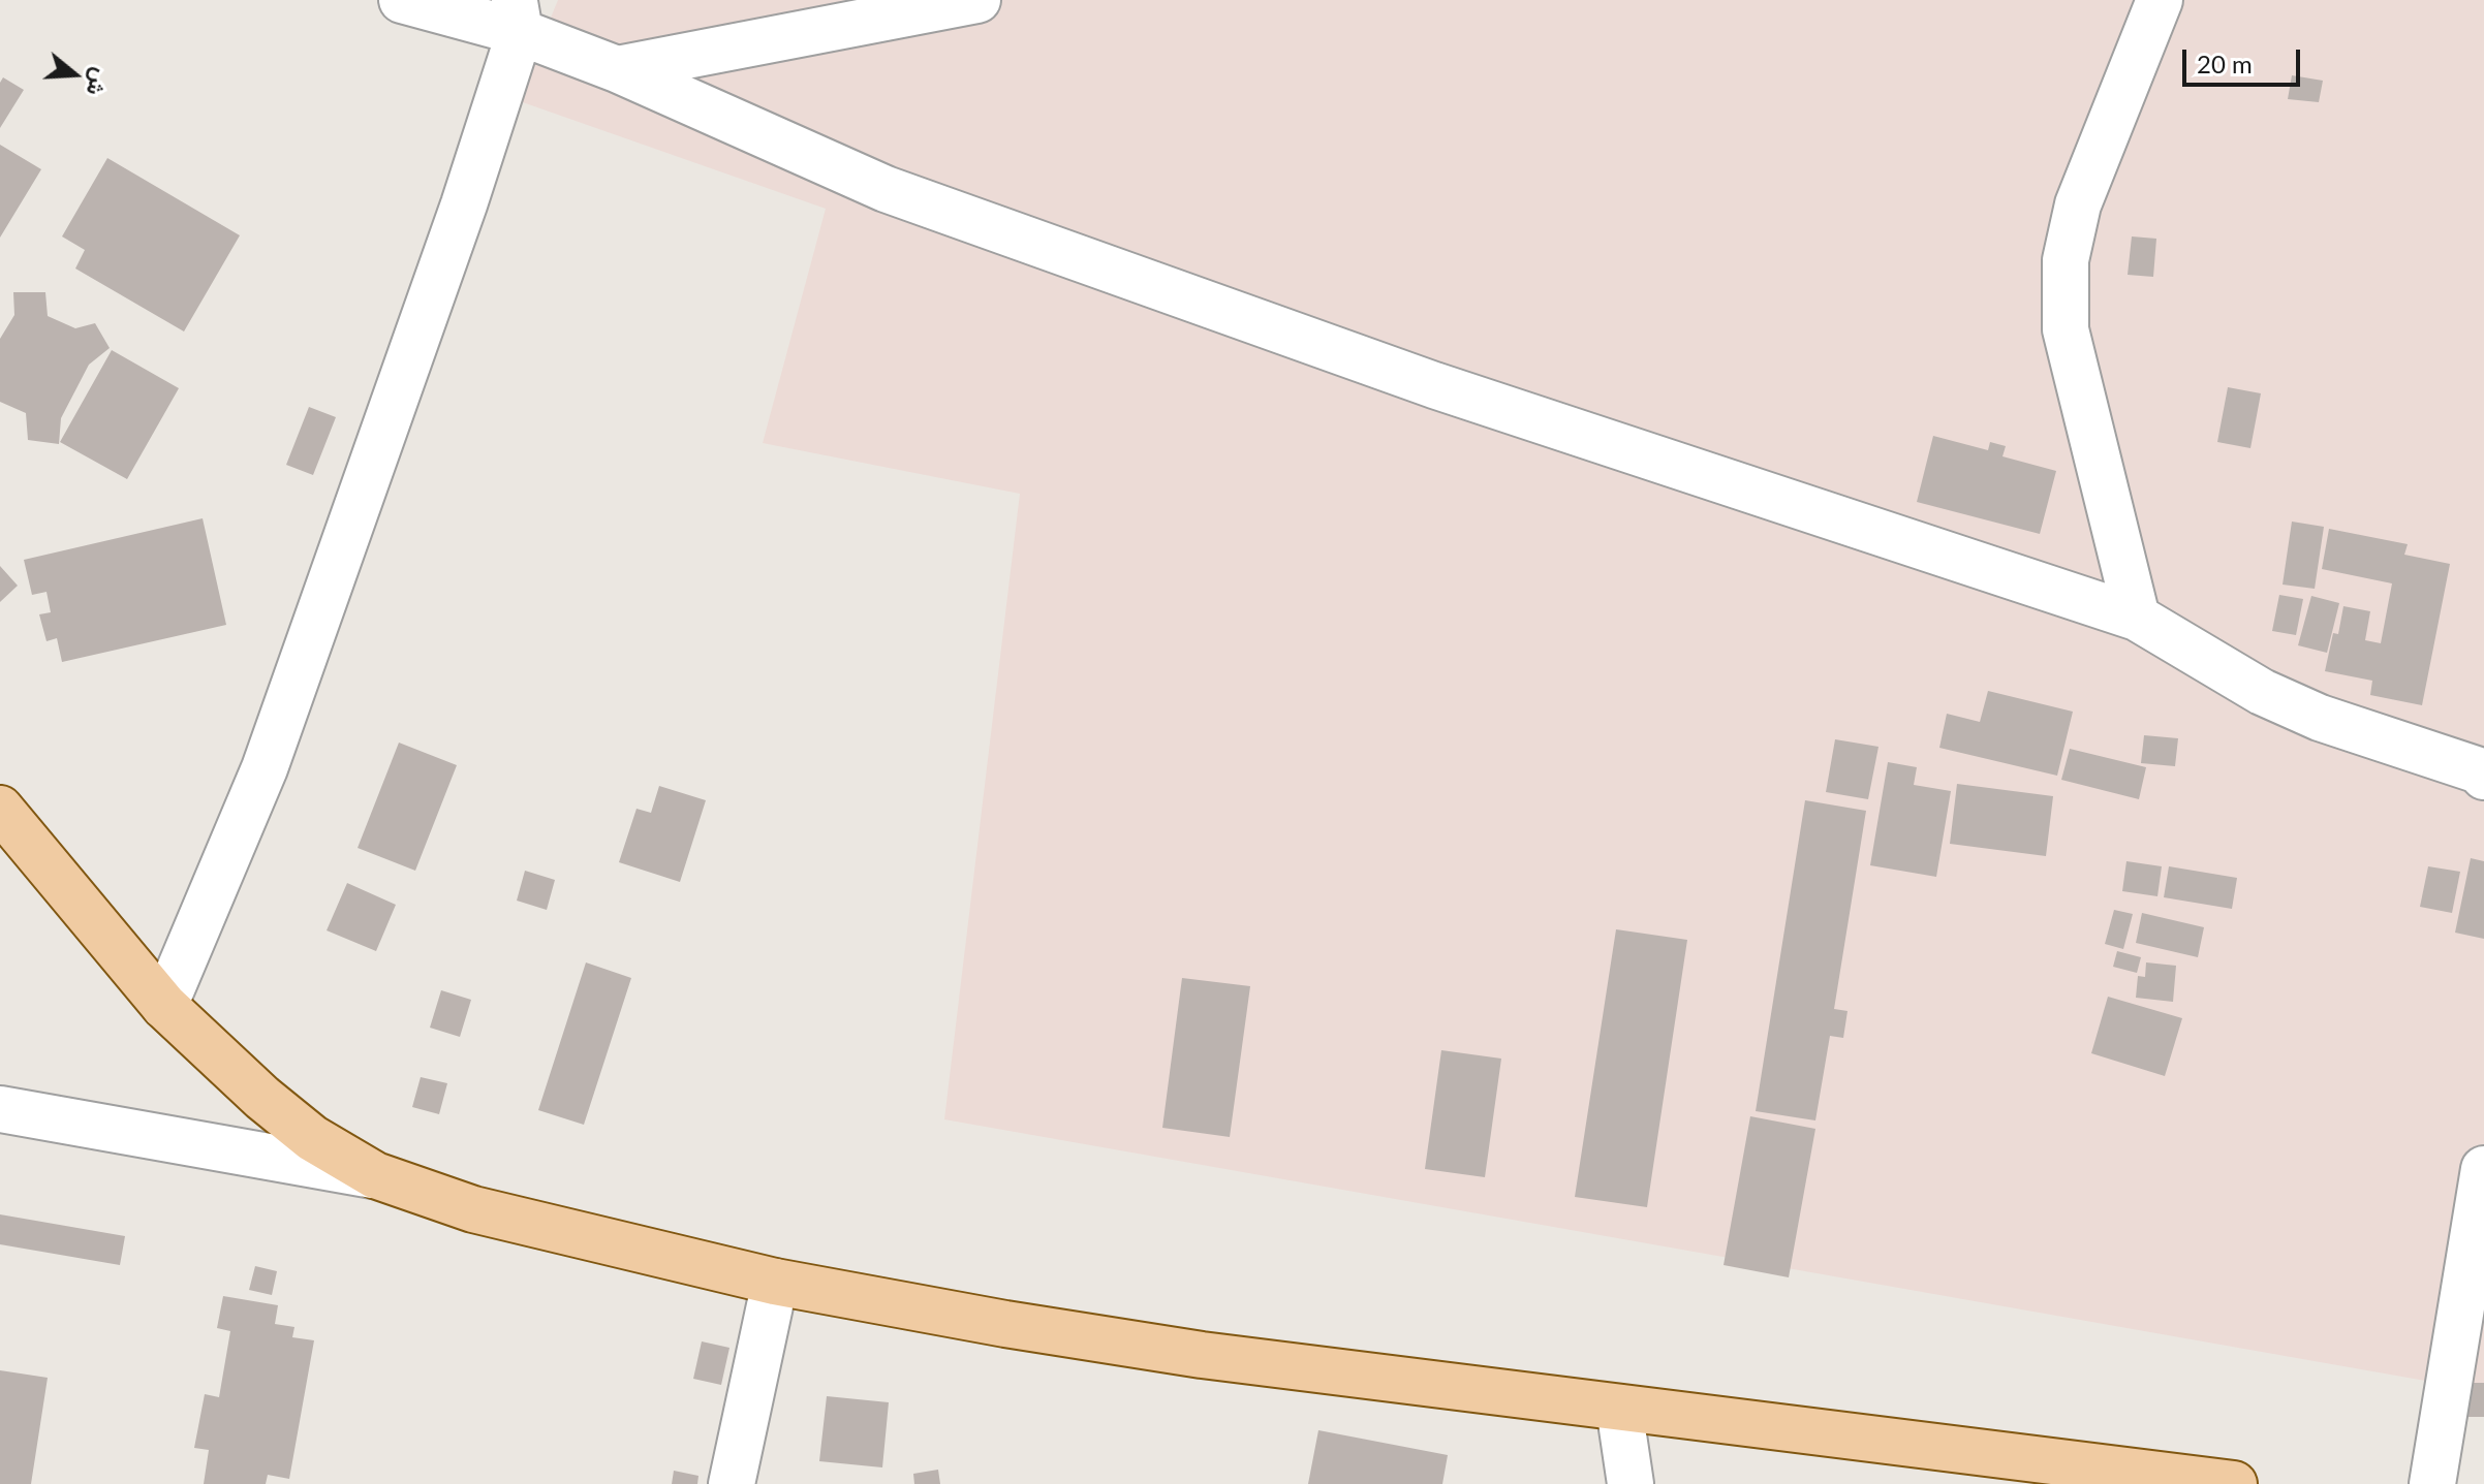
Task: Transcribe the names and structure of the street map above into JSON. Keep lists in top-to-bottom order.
{
  "scale_bar": "20 m",
  "north": "right"
}
